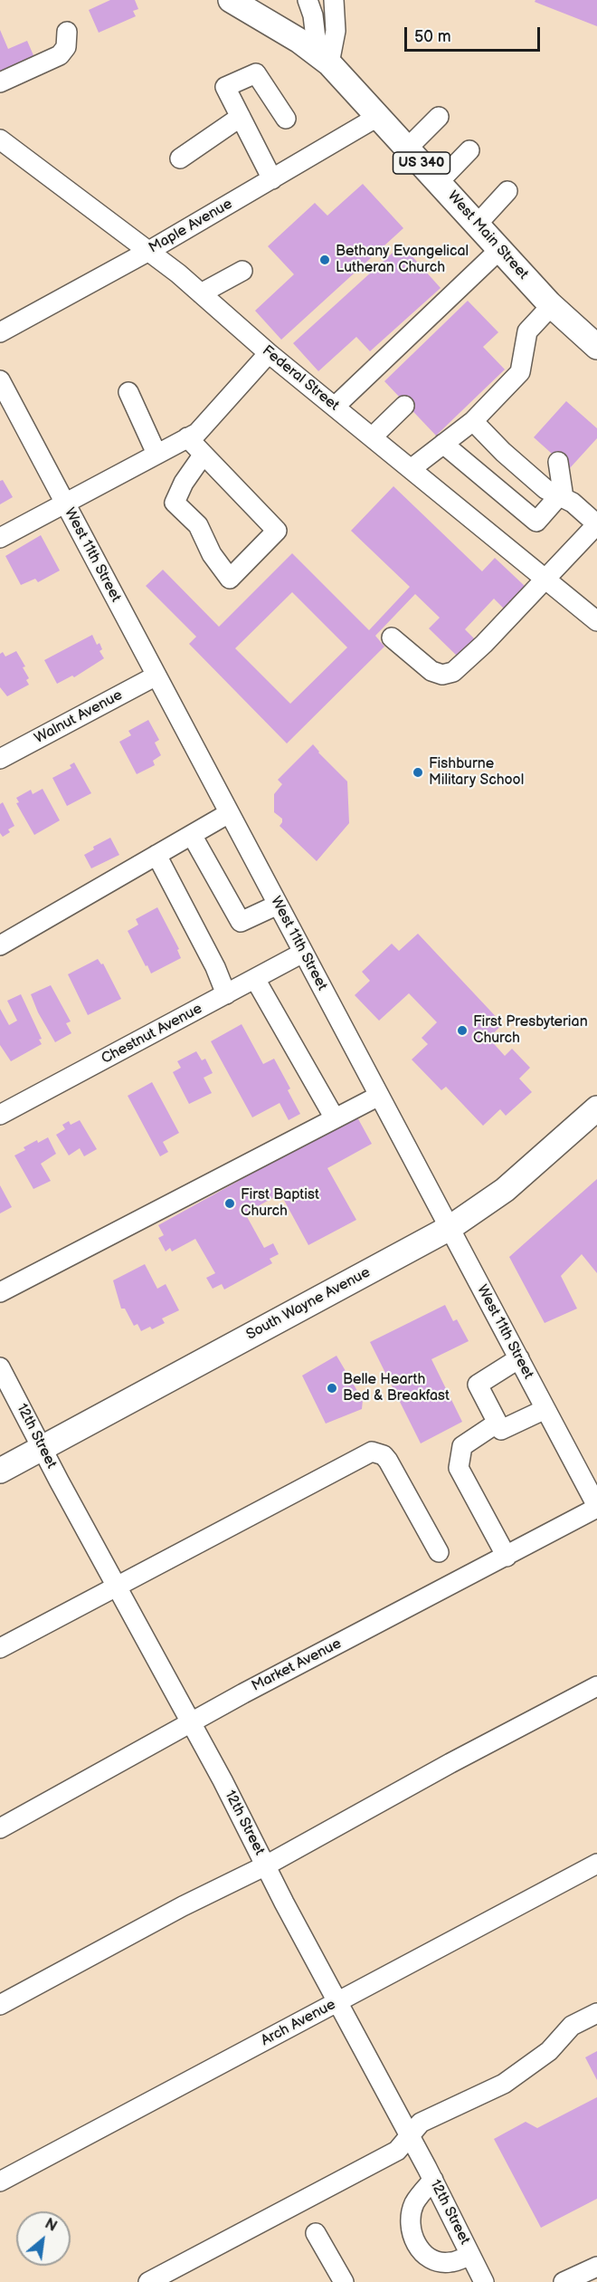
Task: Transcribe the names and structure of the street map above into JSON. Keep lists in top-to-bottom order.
{
  "streets": {
    "main road": ["US 340", "West Main Street", "South Wayne Avenue"],
    "street": [
      "Maple Avenue",
      "Federal Street",
      "West 11th Street",
      "Walnut Avenue",
      "Chestnut Avenue",
      "12th Street",
      "Market Avenue",
      "Arch Avenue"
    ]
  },
  "crossings": [
    ["Maple Avenue", "West Main Street"],
    ["Maple Avenue", "Federal Street"],
    ["West 11th Street", "Walnut Avenue"],
    ["West 11th Street", "Chestnut Avenue"],
    ["West 11th Street", "South Wayne Avenue"],
    ["West 11th Street", "Market Avenue"],
    ["South Wayne Avenue", "12th Street"],
    ["12th Street", "Market Avenue"],
    ["12th Street", "Arch Avenue"]
  ],
  "places": [
    "Bethany Evangelical Lutheran Church",
    "Fishburne Military School",
    "First Presbyterian Church",
    "First Baptist Church",
    "Belle Hearth Bed & Breakfast"
  ],
  "scale_bar": "50 m",
  "north": "top right"
}
